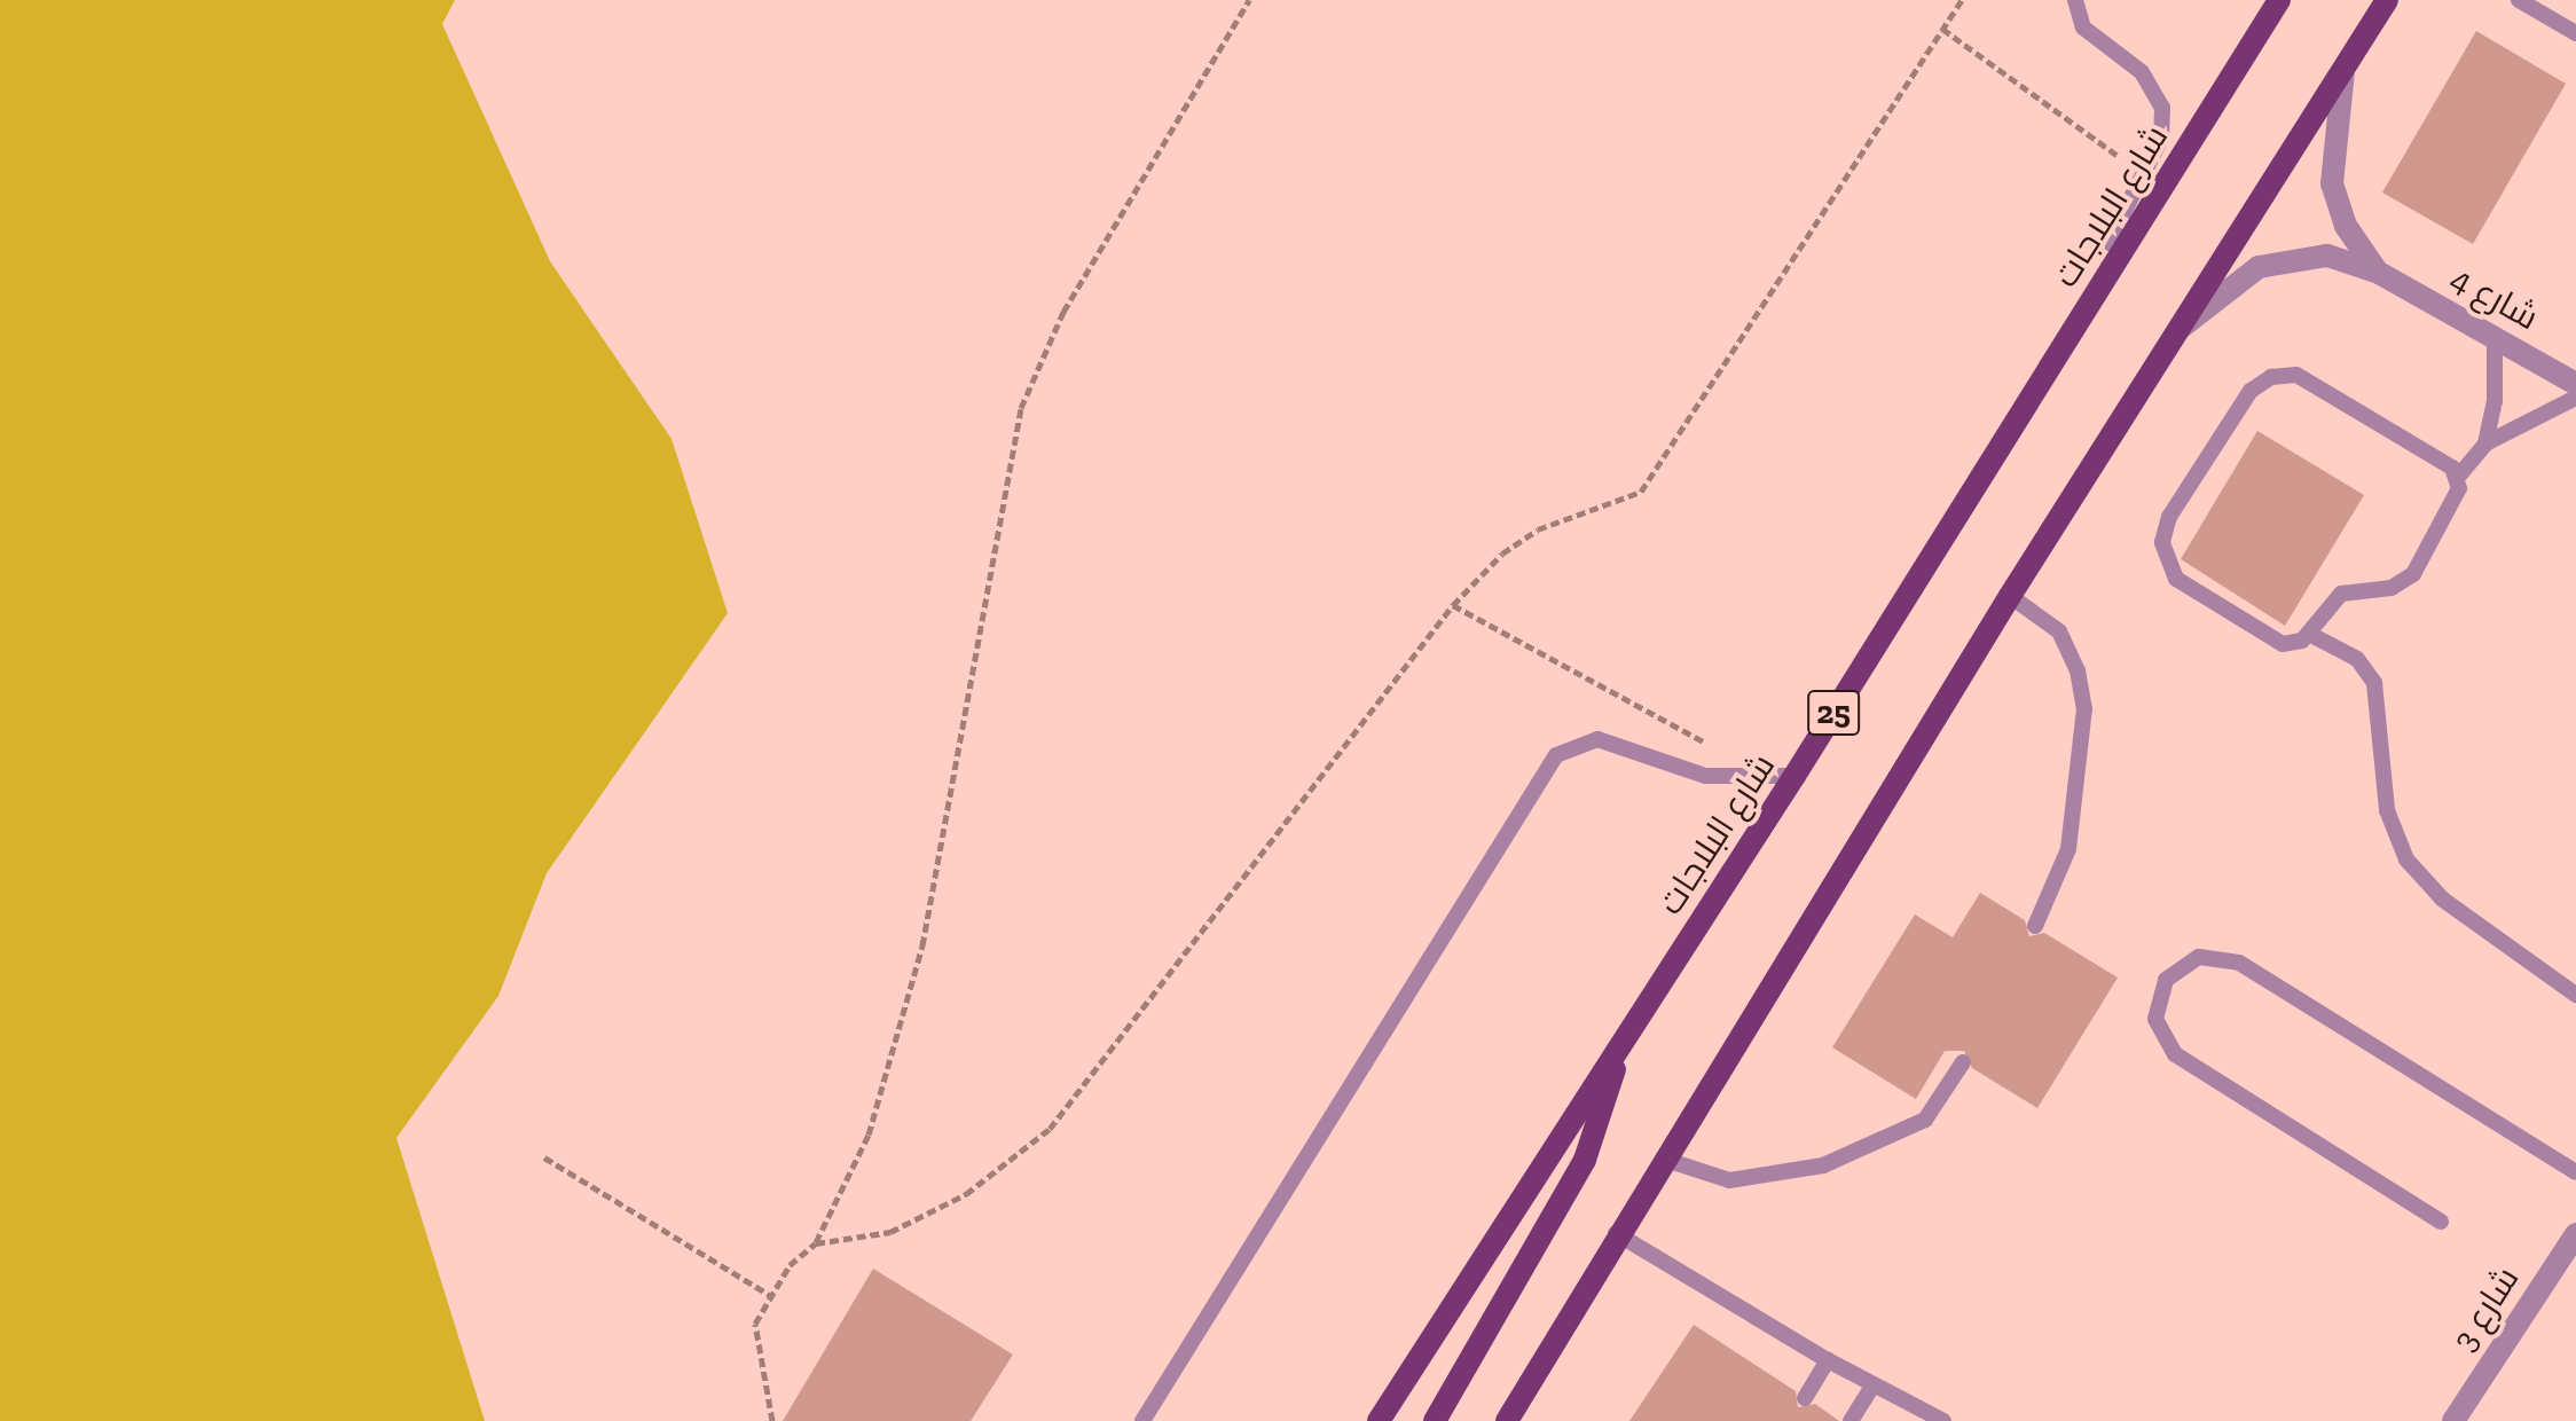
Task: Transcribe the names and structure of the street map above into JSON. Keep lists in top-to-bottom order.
{
  "streets": {
    "main road": ["شارع البلاجات", "25"],
    "street": ["شارع 4", "شارع 3"]
  },
  "crossings": [
    ["شارع 4", "25"]
  ]
}
